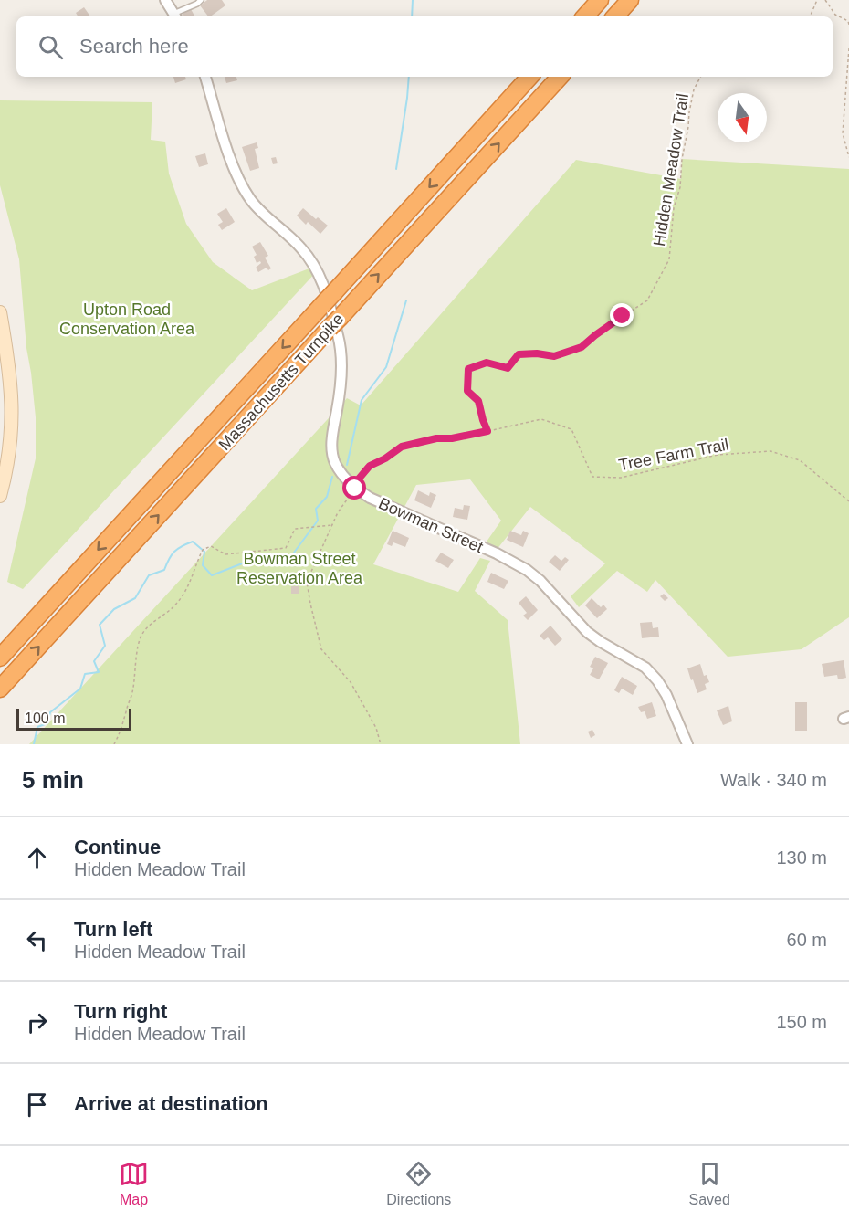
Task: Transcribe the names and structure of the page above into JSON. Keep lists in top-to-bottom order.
{
  "streets": {
    "highway": ["Massachusetts Turnpike"],
    "street": ["Bowman Street"],
    "path": ["Hidden Meadow Trail", "Tree Farm Trail"]
  },
  "crossings": [
    ["Hidden Meadow Trail", "Tree Farm Trail"]
  ],
  "parks": ["Upton Road Conservation Area", "Bowman Street Reservation Area"],
  "scale_bar": "100 m",
  "north": "bottom",
  "page": {
    "search": "Search here",
    "scale": "100 m",
    "heading": ["5 min", "Walk · 340 m"],
    "list": [
      ["Continue", "Hidden Meadow Trail", "130 m"],
      ["Turn left", "Hidden Meadow Trail", "60 m"],
      ["Turn right", "Hidden Meadow Trail", "150 m"],
      "Arrive at destination"
    ],
    "nav": ["Map", "Directions", "Saved"]
  }
}
